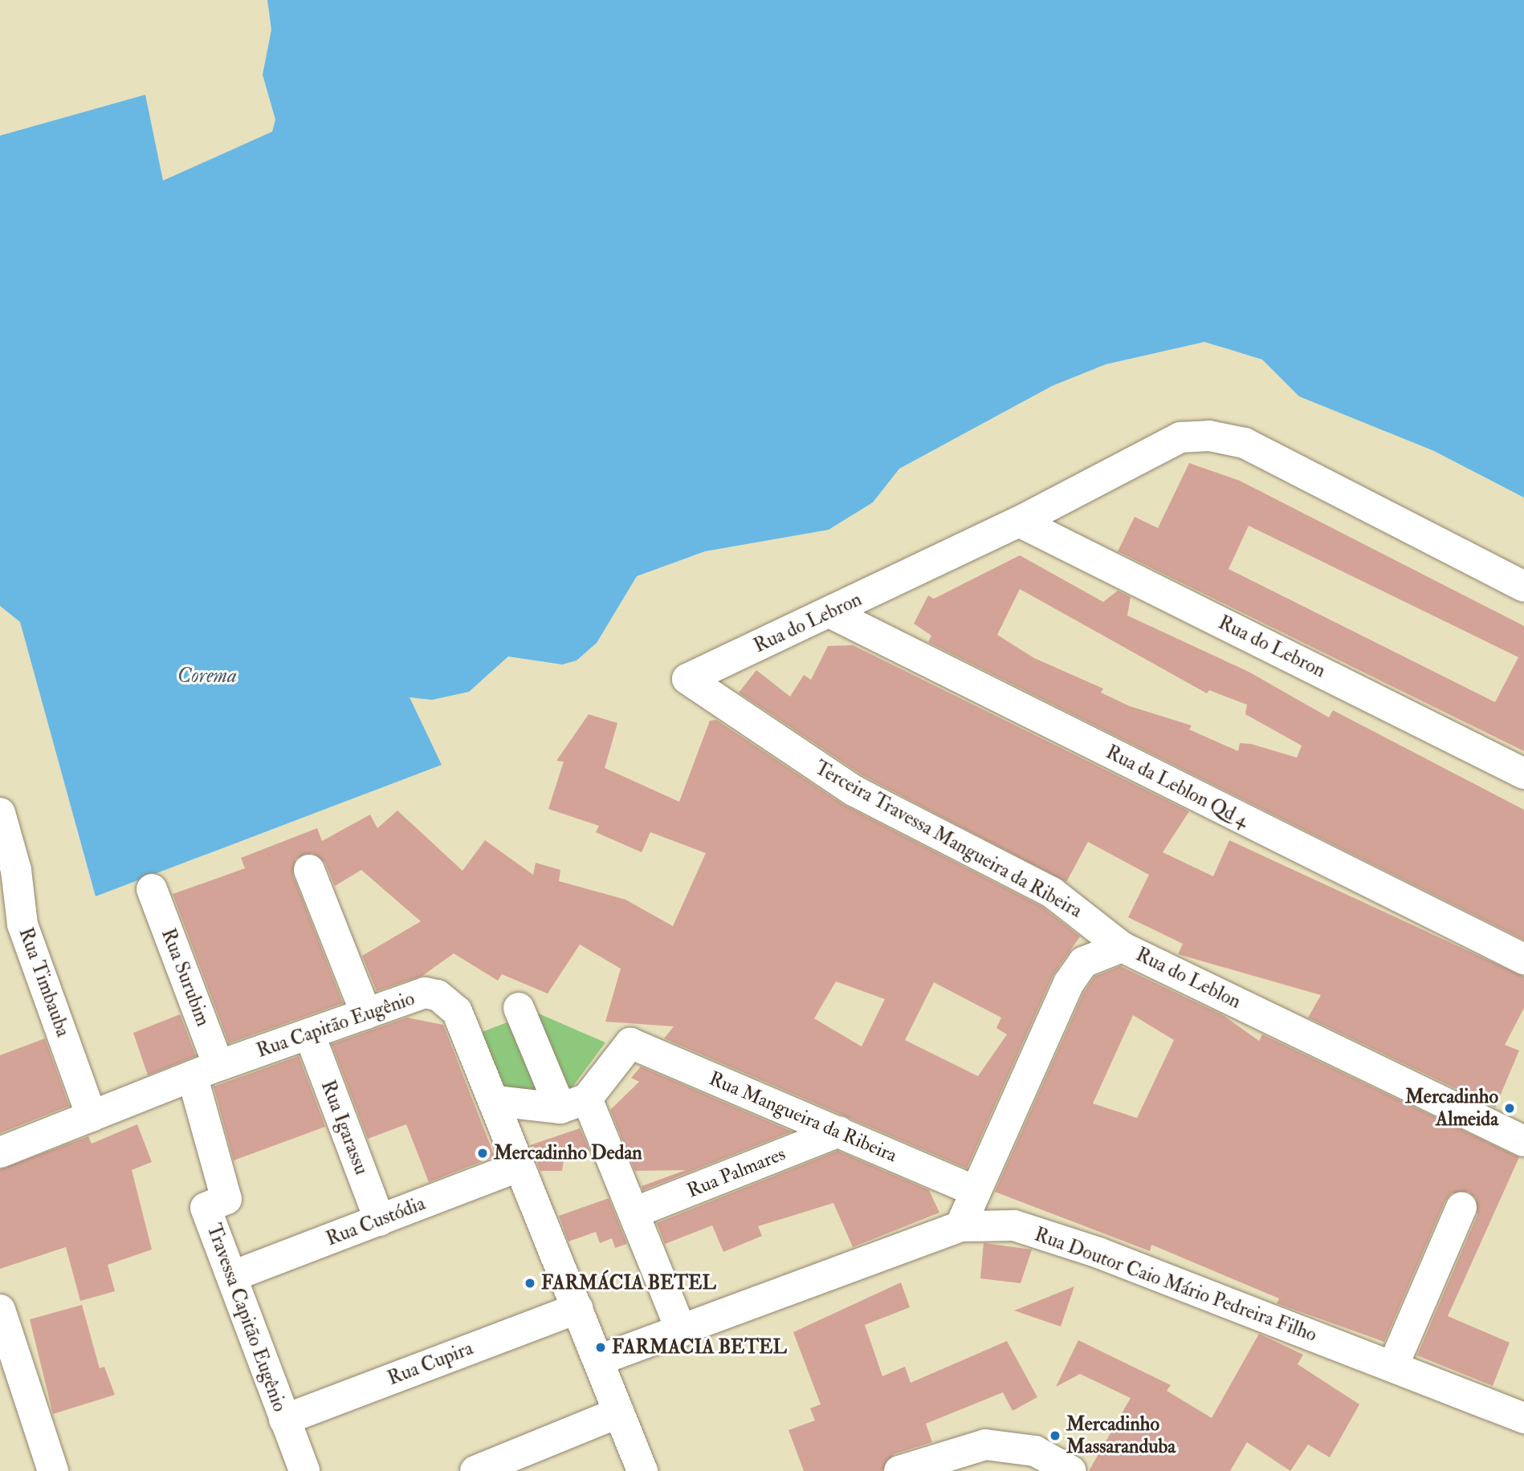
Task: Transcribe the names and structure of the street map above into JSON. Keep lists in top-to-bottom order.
{
  "streets": {
    "street": [
      "Rua do Lebron",
      "Rua da Leblon Qd 4",
      "Terceira Travessa Mangueira da Ribeira",
      "Rua Surubim",
      "Rua do Leblon",
      "Rua Timbauba",
      "Rua Capitão Eugênio",
      "Rua Mangueira da Ribeira",
      "Rua Igarassu",
      "Rua Palmares",
      "Rua Custódia",
      "Rua Doutor Caio Mário Pedreira Filho",
      "Travessa Capitão Eugênio",
      "Rua Cupira"
    ]
  },
  "crossings": [
    ["Rua do Lebron", "Rua da Leblon Qd 4"],
    ["Rua do Lebron", "Terceira Travessa Mangueira da Ribeira"],
    ["Terceira Travessa Mangueira da Ribeira", "Rua do Leblon"],
    ["Rua Surubim", "Rua Capitão Eugênio"],
    ["Rua Surubim", "Travessa Capitão Eugênio"],
    ["Rua do Leblon", "Rua Mangueira da Ribeira"],
    ["Rua do Leblon", "Rua Doutor Caio Mário Pedreira Filho"],
    ["Rua Timbauba", "Rua Capitão Eugênio"],
    ["Rua Capitão Eugênio", "Rua Igarassu"],
    ["Rua Capitão Eugênio", "Rua Custódia"],
    ["Rua Capitão Eugênio", "Rua Doutor Caio Mário Pedreira Filho"],
    ["Rua Capitão Eugênio", "Travessa Capitão Eugênio"],
    ["Rua Capitão Eugênio", "Rua Cupira"],
    ["Rua Mangueira da Ribeira", "Rua Palmares"],
    ["Rua Igarassu", "Rua Custódia"],
    ["Rua Custódia", "Travessa Capitão Eugênio"],
    ["Travessa Capitão Eugênio", "Rua Cupira"]
  ],
  "water": ["Corema"],
  "places": [
    "Mercadinho Almeida",
    "Mercadinho Dedan",
    "FARMÁCIA BETEL",
    "FARMACIA BETEL",
    "Mercadinho Massaranduba"
  ]
}
